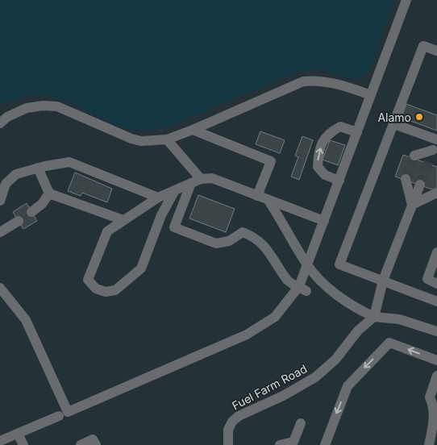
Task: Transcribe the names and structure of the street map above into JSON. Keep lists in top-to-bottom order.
{
  "streets": {
    "lane": ["Fuel Farm Road"]
  },
  "places": ["Alamo"]
}
